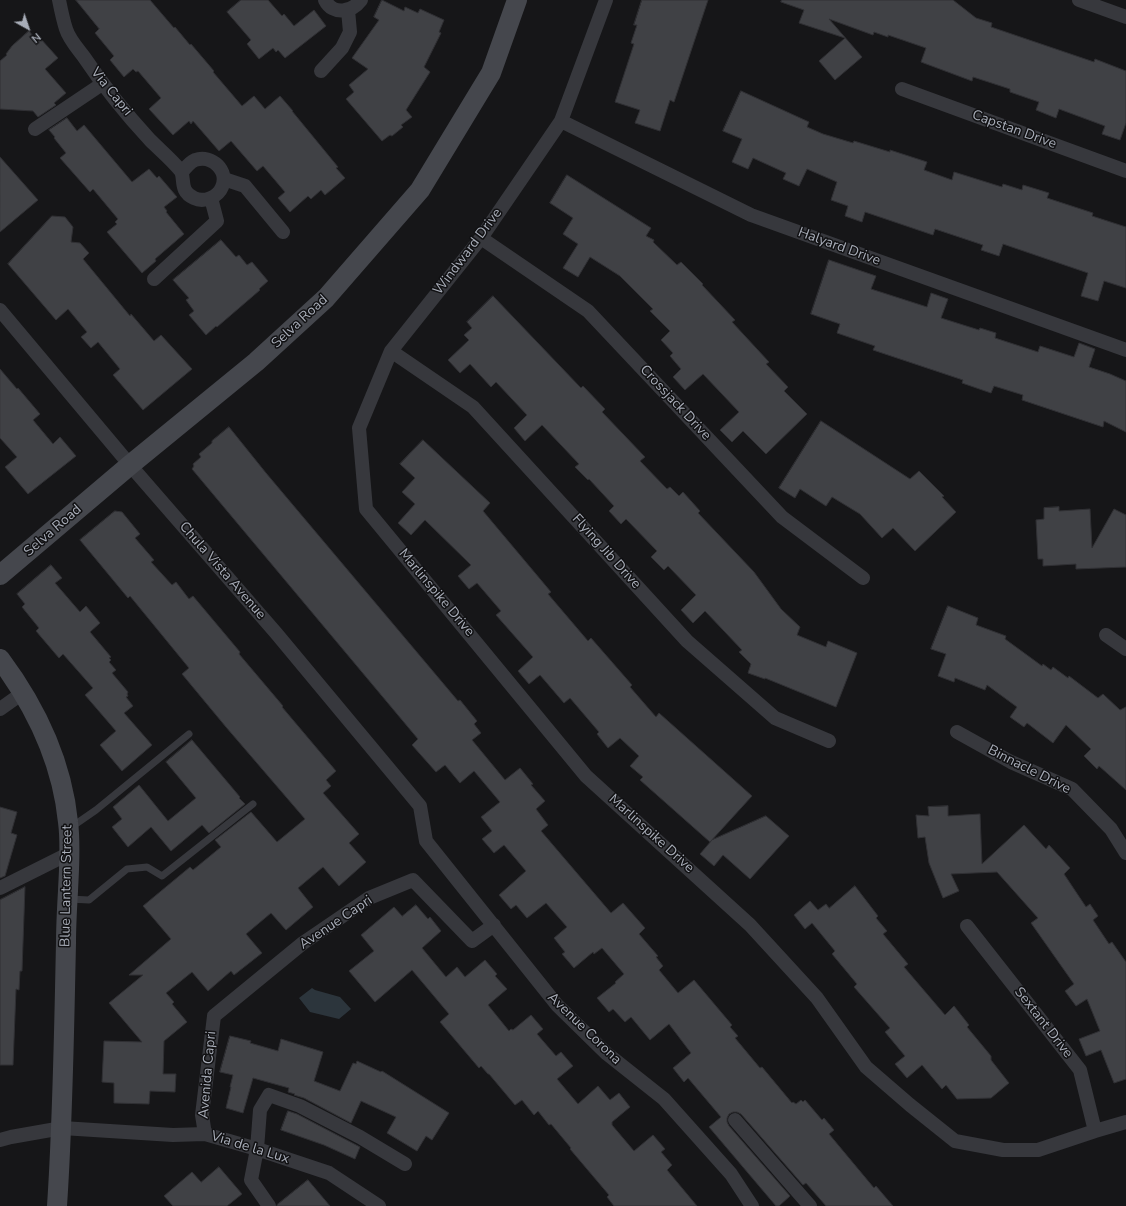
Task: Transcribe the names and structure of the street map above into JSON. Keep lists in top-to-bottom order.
{
  "streets": {
    "street": [
      "Via Capri",
      "Capstan Drive",
      "Halyard Drive",
      "Windward Drive",
      "Selva Road",
      "Crossjack Drive",
      "Flying Jib Drive",
      "Chula Vista Avenue",
      "Marlinspike Drive",
      "Binnacle Drive",
      "Blue Lantern Street",
      "Avenue Capri",
      "Sextant Drive",
      "Avenue Corona",
      "Avenida Capri",
      "Via de la Lux"
    ]
  },
  "crossings": [
    ["Halyard Drive", "Windward Drive"],
    ["Windward Drive", "Crossjack Drive"],
    ["Windward Drive", "Flying Jib Drive"],
    ["Windward Drive", "Marlinspike Drive"],
    ["Selva Road", "Chula Vista Avenue"],
    ["Chula Vista Avenue", "Avenue Corona"],
    ["Marlinspike Drive", "Sextant Drive"],
    ["Blue Lantern Street", "Via de la Lux"],
    ["Avenue Capri", "Avenue Corona"],
    ["Avenue Capri", "Avenida Capri"],
    ["Avenida Capri", "Via de la Lux"]
  ],
  "north": "bottom right"
}
